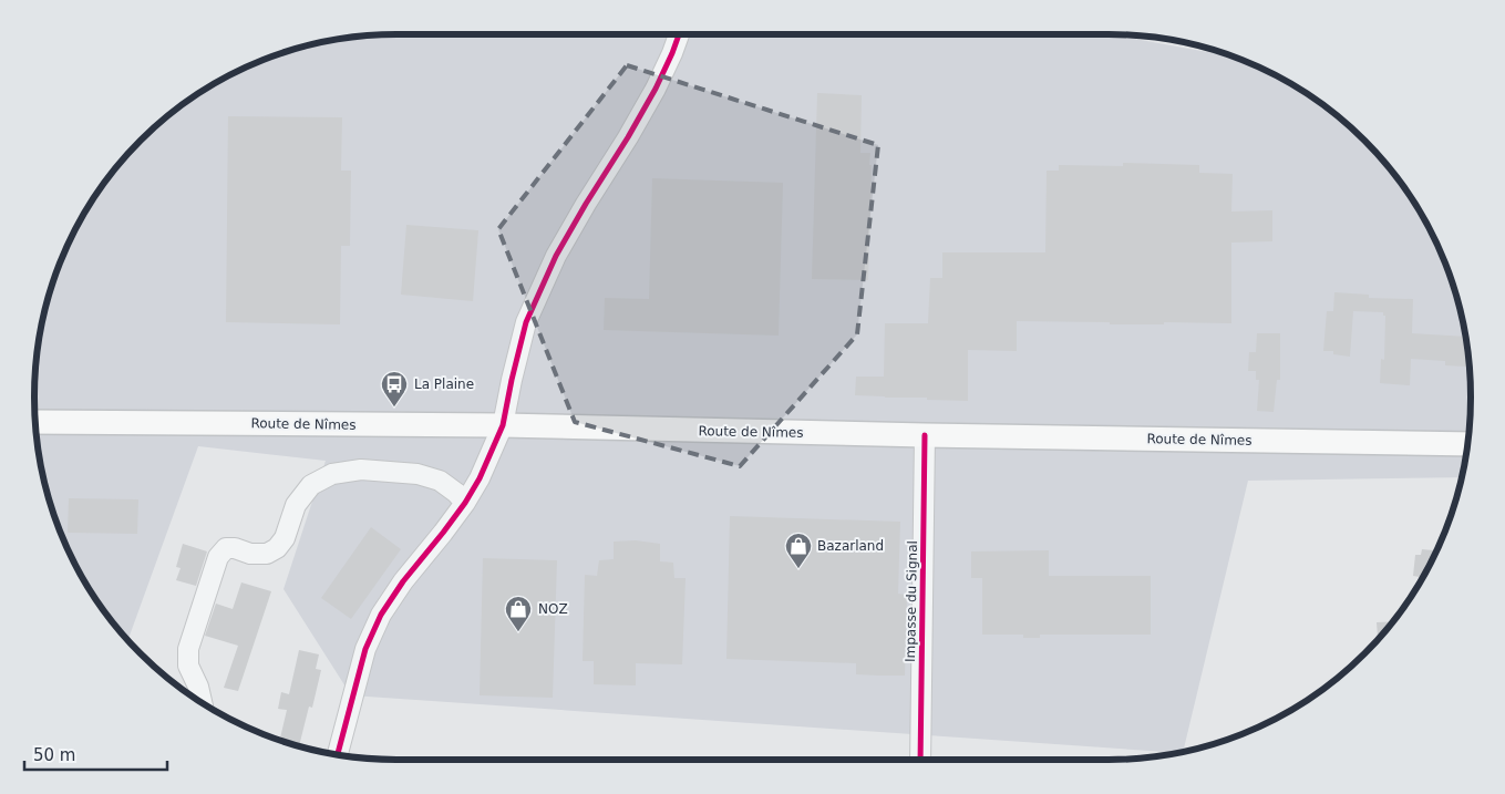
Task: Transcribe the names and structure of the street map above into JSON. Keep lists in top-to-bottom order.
{
  "streets": {
    "main road": ["Route de Nîmes"],
    "street": ["Impasse du Signal"]
  },
  "crossings": [
    ["Route de Nîmes", "Impasse du Signal"]
  ],
  "places": {
    "bus stop": ["La Plaine"],
    "shop": ["Bazarland", "NOZ"]
  },
  "scale_bar": "50 m"
}
